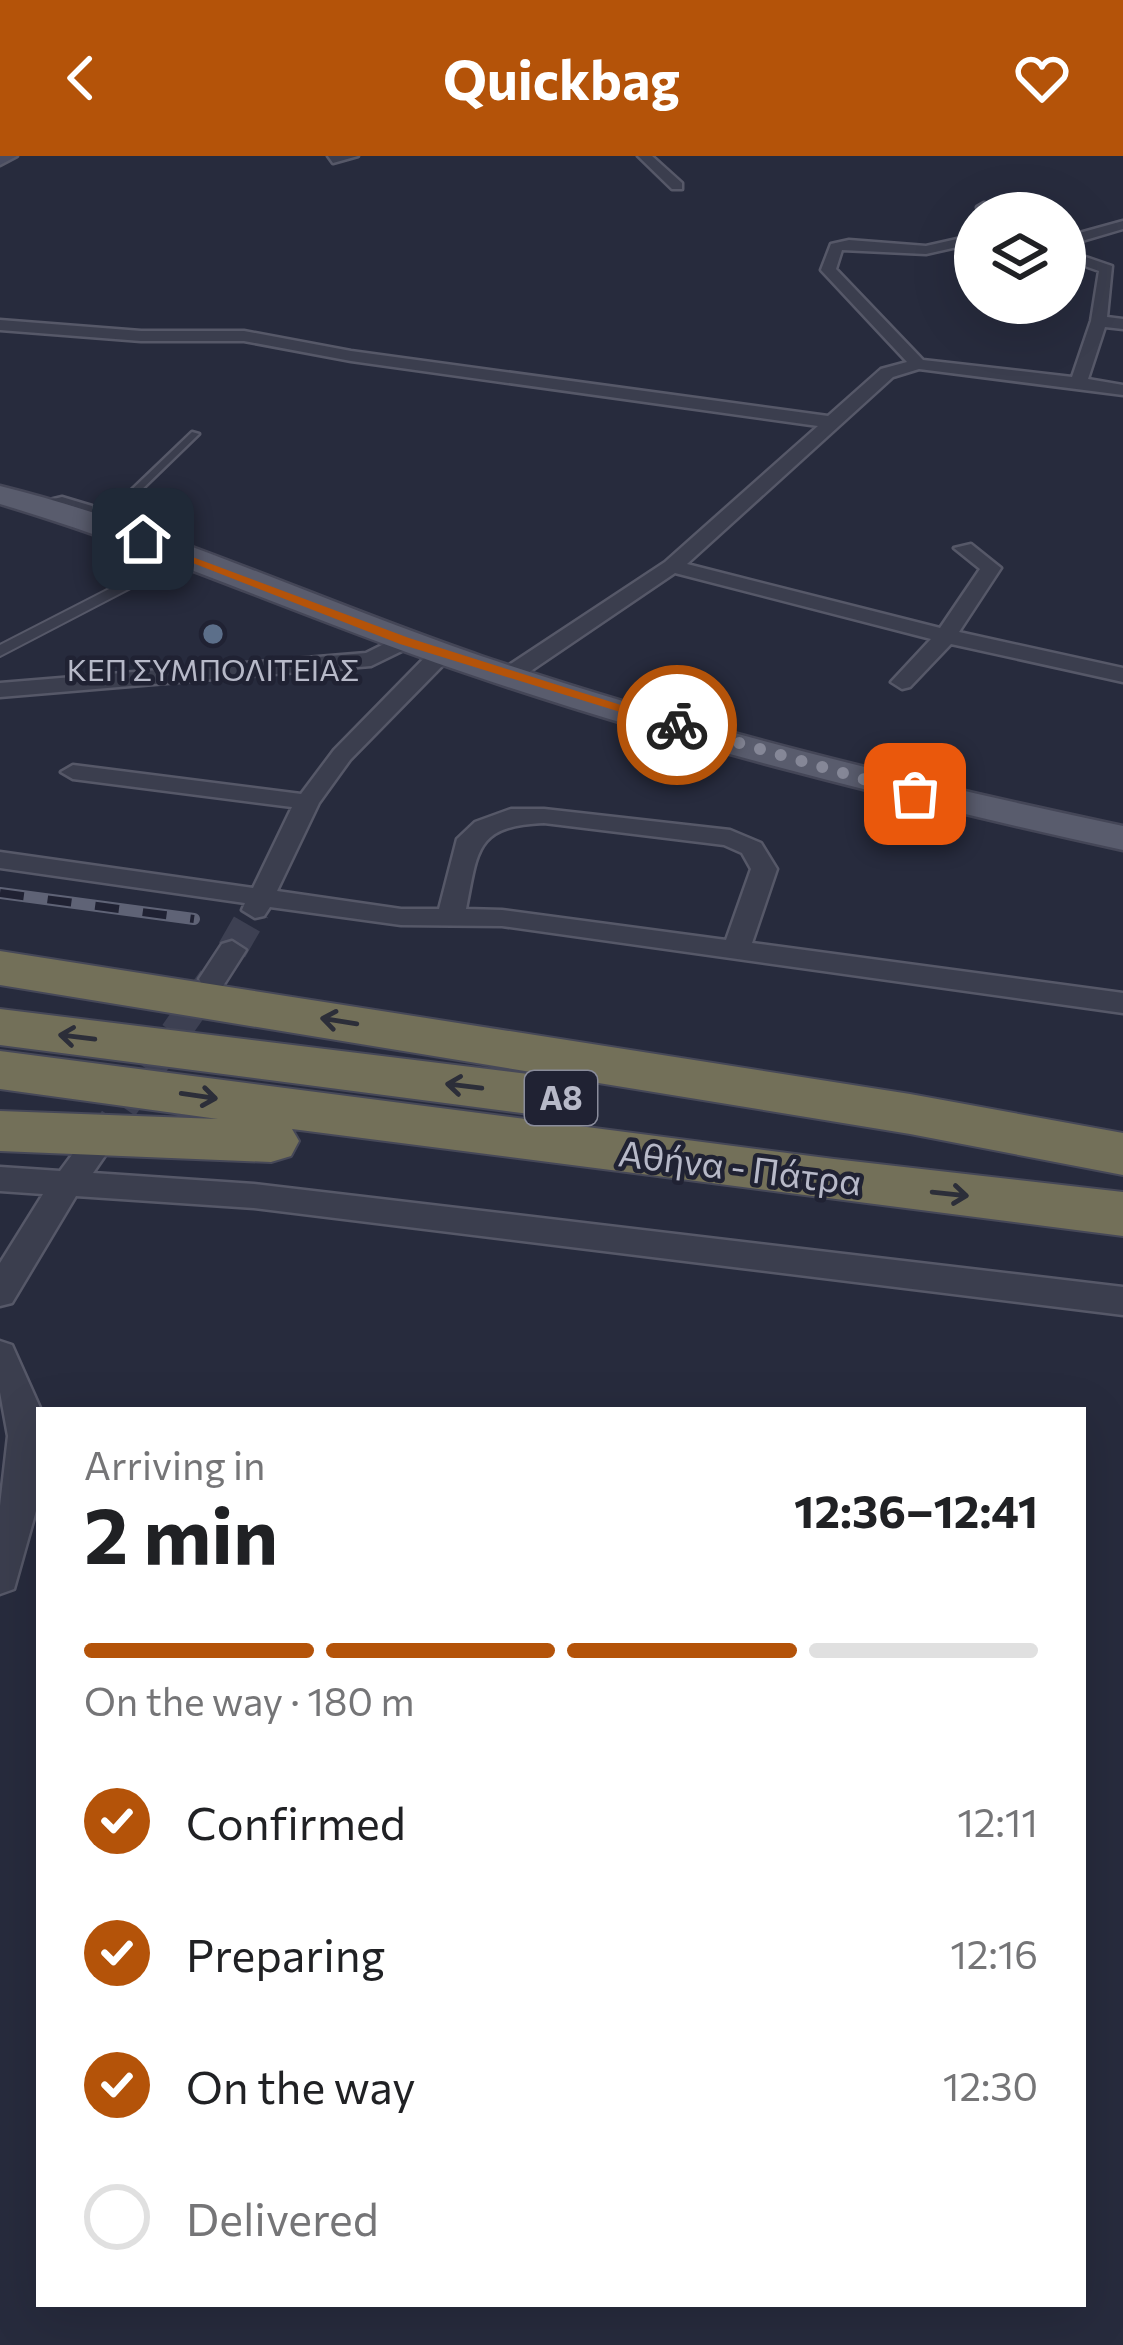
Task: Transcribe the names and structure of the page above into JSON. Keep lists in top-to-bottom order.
{
  "streets": {
    "highway": ["Α8", "Αθήνα - Πάτρα"]
  },
  "places": ["ΚΕΠ ΣΥΜΠΟΛΙΤΕΙΑΣ"],
  "page": {
    "header": "Quickbag",
    "heading": ["2 min", "Arriving in", "12:36–12:41"],
    "bar": "On the way · 180 m",
    "list": [
      ["Confirmed", "12:11"],
      ["Preparing", "12:16"],
      ["On the way", "12:30"],
      "Delivered"
    ]
  }
}
